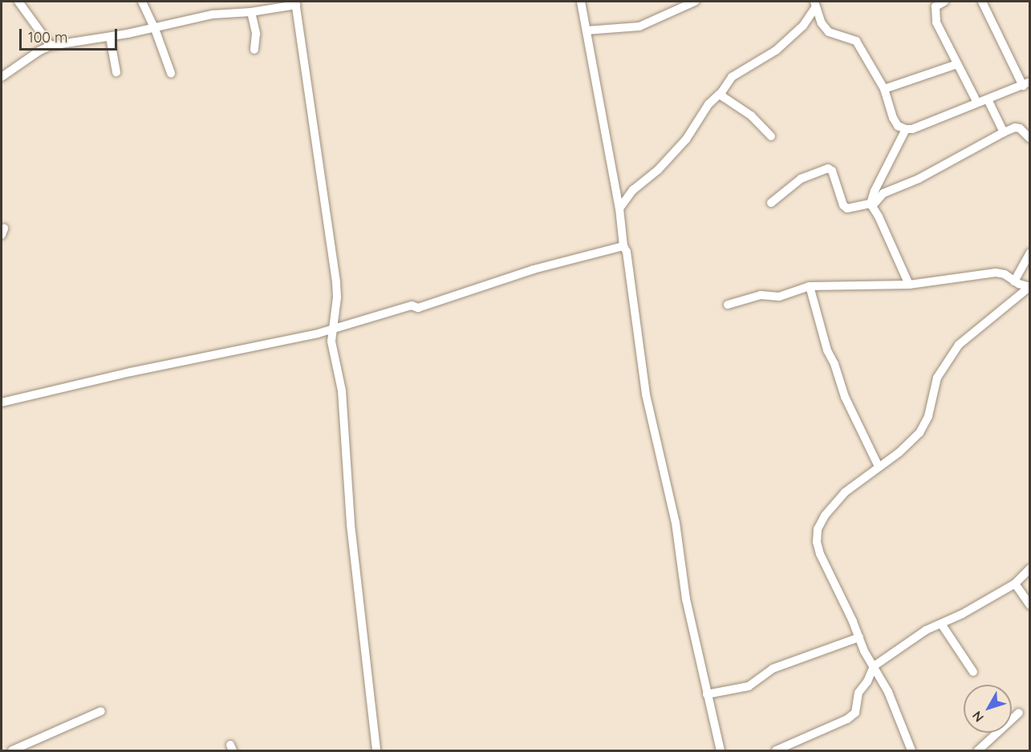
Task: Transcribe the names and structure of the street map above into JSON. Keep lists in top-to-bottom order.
{
  "scale_bar": "100 m",
  "north": "bottom left"
}
